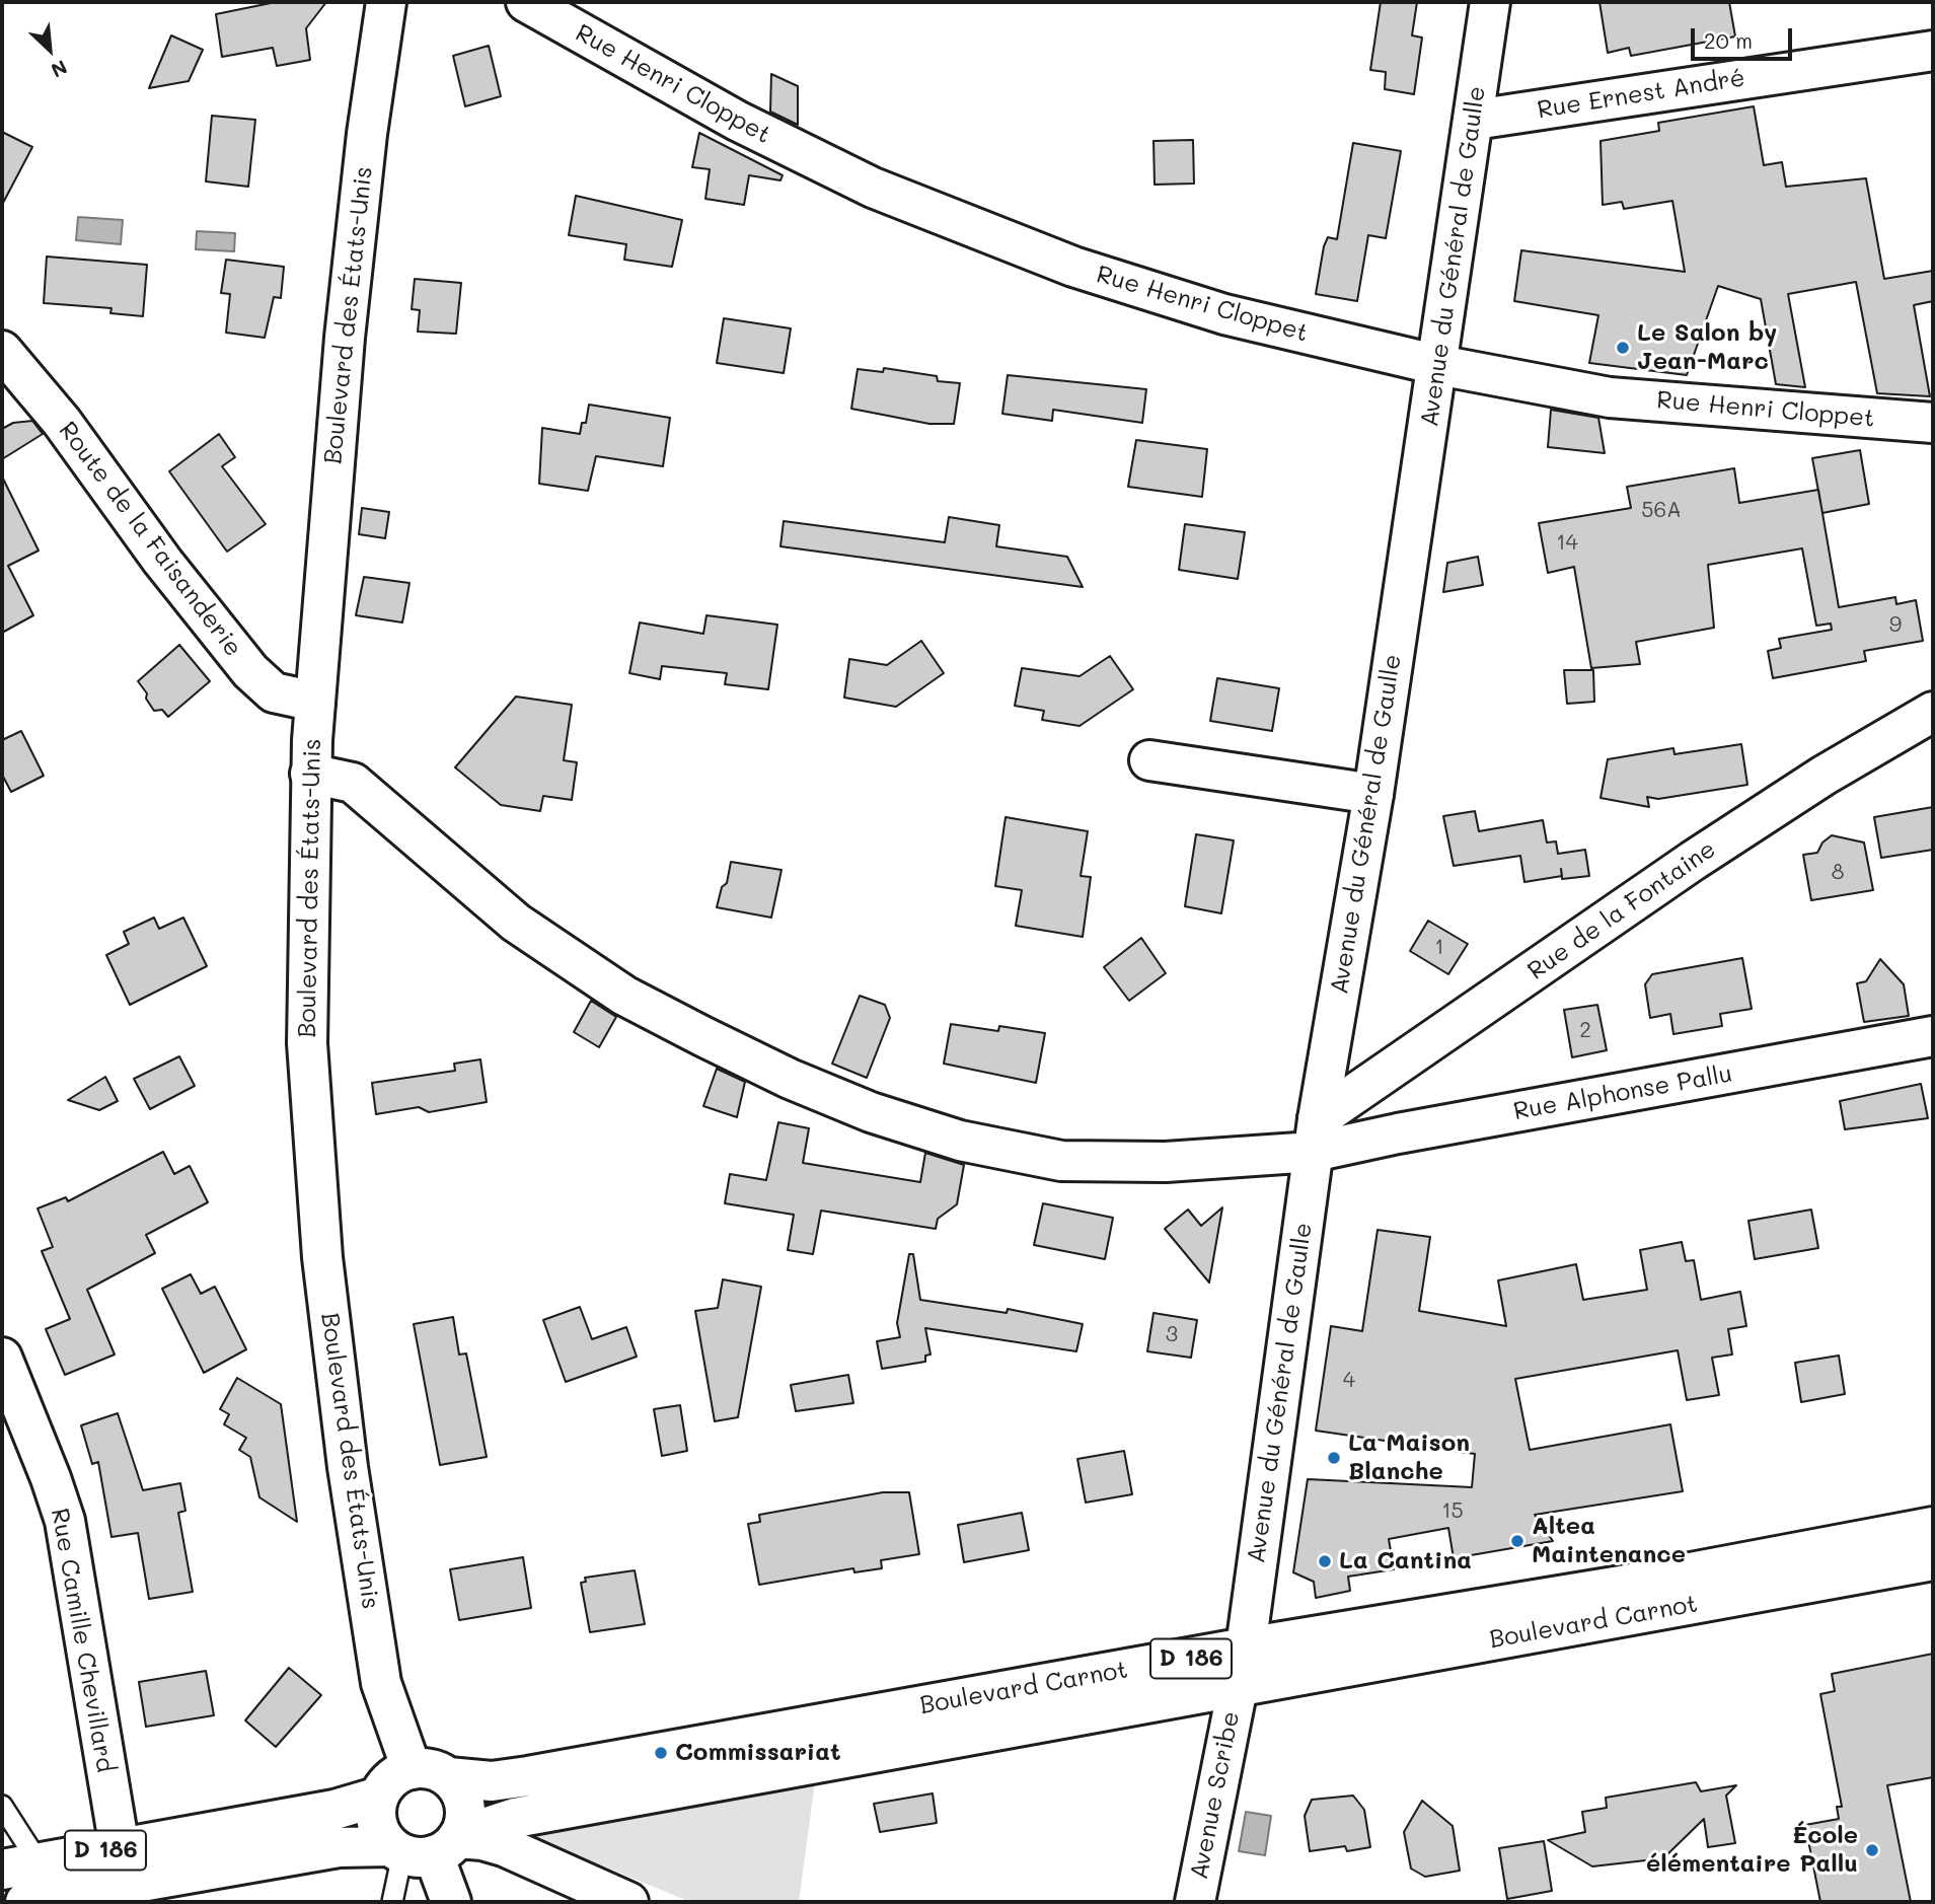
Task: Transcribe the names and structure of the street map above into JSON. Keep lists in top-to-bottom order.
{
  "streets": {
    "street": [
      "Rue Henri Cloppet",
      "Rue Ernest André",
      "Avenue du Général de Gaulle",
      "Boulevard des États-Unis",
      "Route de la Faisanderie",
      "Rue de la Fontaine",
      "Rue Alphonse Pallu",
      "Boulevard Carnot",
      "Rue Camille Chevillard",
      "D 186",
      "Avenue Scribe"
    ]
  },
  "crossings": [
    ["Rue Henri Cloppet", "Avenue du Général de Gaulle"],
    ["Rue Ernest André", "Avenue du Général de Gaulle"],
    ["Avenue du Général de Gaulle", "Rue de la Fontaine"],
    ["Avenue du Général de Gaulle", "Rue Alphonse Pallu"],
    ["Avenue du Général de Gaulle", "Boulevard Carnot"],
    ["Avenue du Général de Gaulle", "Avenue Scribe"],
    ["Boulevard des États-Unis", "Route de la Faisanderie"],
    ["Boulevard des États-Unis", "Boulevard Carnot"],
    ["Boulevard des États-Unis", "D 186"],
    ["Rue de la Fontaine", "Rue Alphonse Pallu"],
    ["Boulevard Carnot", "D 186"],
    ["Boulevard Carnot", "Avenue Scribe"],
    ["Rue Camille Chevillard", "D 186"]
  ],
  "places": [
    "Le Salon by Jean-Marc",
    "La Maison Blanche",
    "Altea Maintenance",
    "La Cantina",
    "Commissariat",
    "École élémentaire Pallu"
  ],
  "house_numbers": [
    "56A",
    "14",
    "9",
    "8",
    "1",
    "2",
    "3",
    "4",
    "15"
  ],
  "scale_bar": "20 m",
  "north": "bottom right"
}
